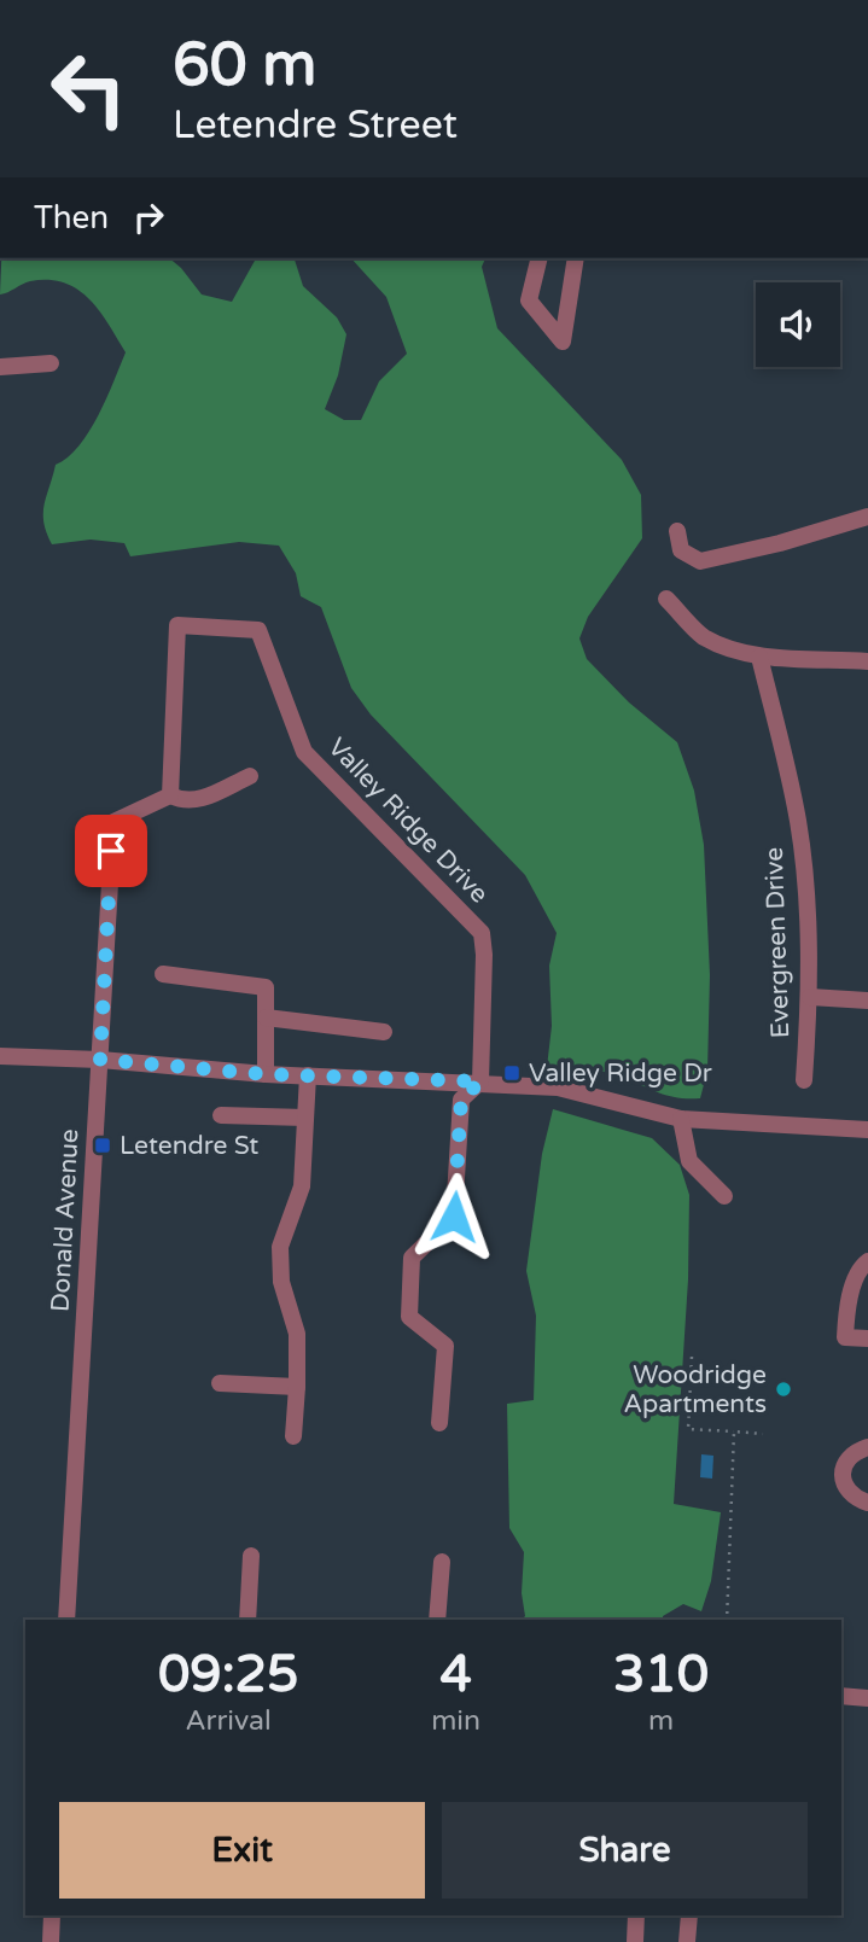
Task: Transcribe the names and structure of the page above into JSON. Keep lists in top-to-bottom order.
{
  "streets": {
    "street": ["Valley Ridge Drive", "Evergreen Drive", "Donald Avenue"]
  },
  "crossings": [
    ["Valley Ridge Drive", "Donald Avenue"]
  ],
  "places": {
    "transit": ["Valley Ridge Dr", "Letendre St"],
    "other": ["Woodridge Apartments"]
  },
  "page": {
    "turn": ["60 m", "Letendre Street"],
    "then": "Then",
    "eta": [
      "09:25",
      "Arrival",
      "4",
      "min",
      "310",
      "m"
    ],
    "buttons": ["Exit", "Share"]
  }
}
